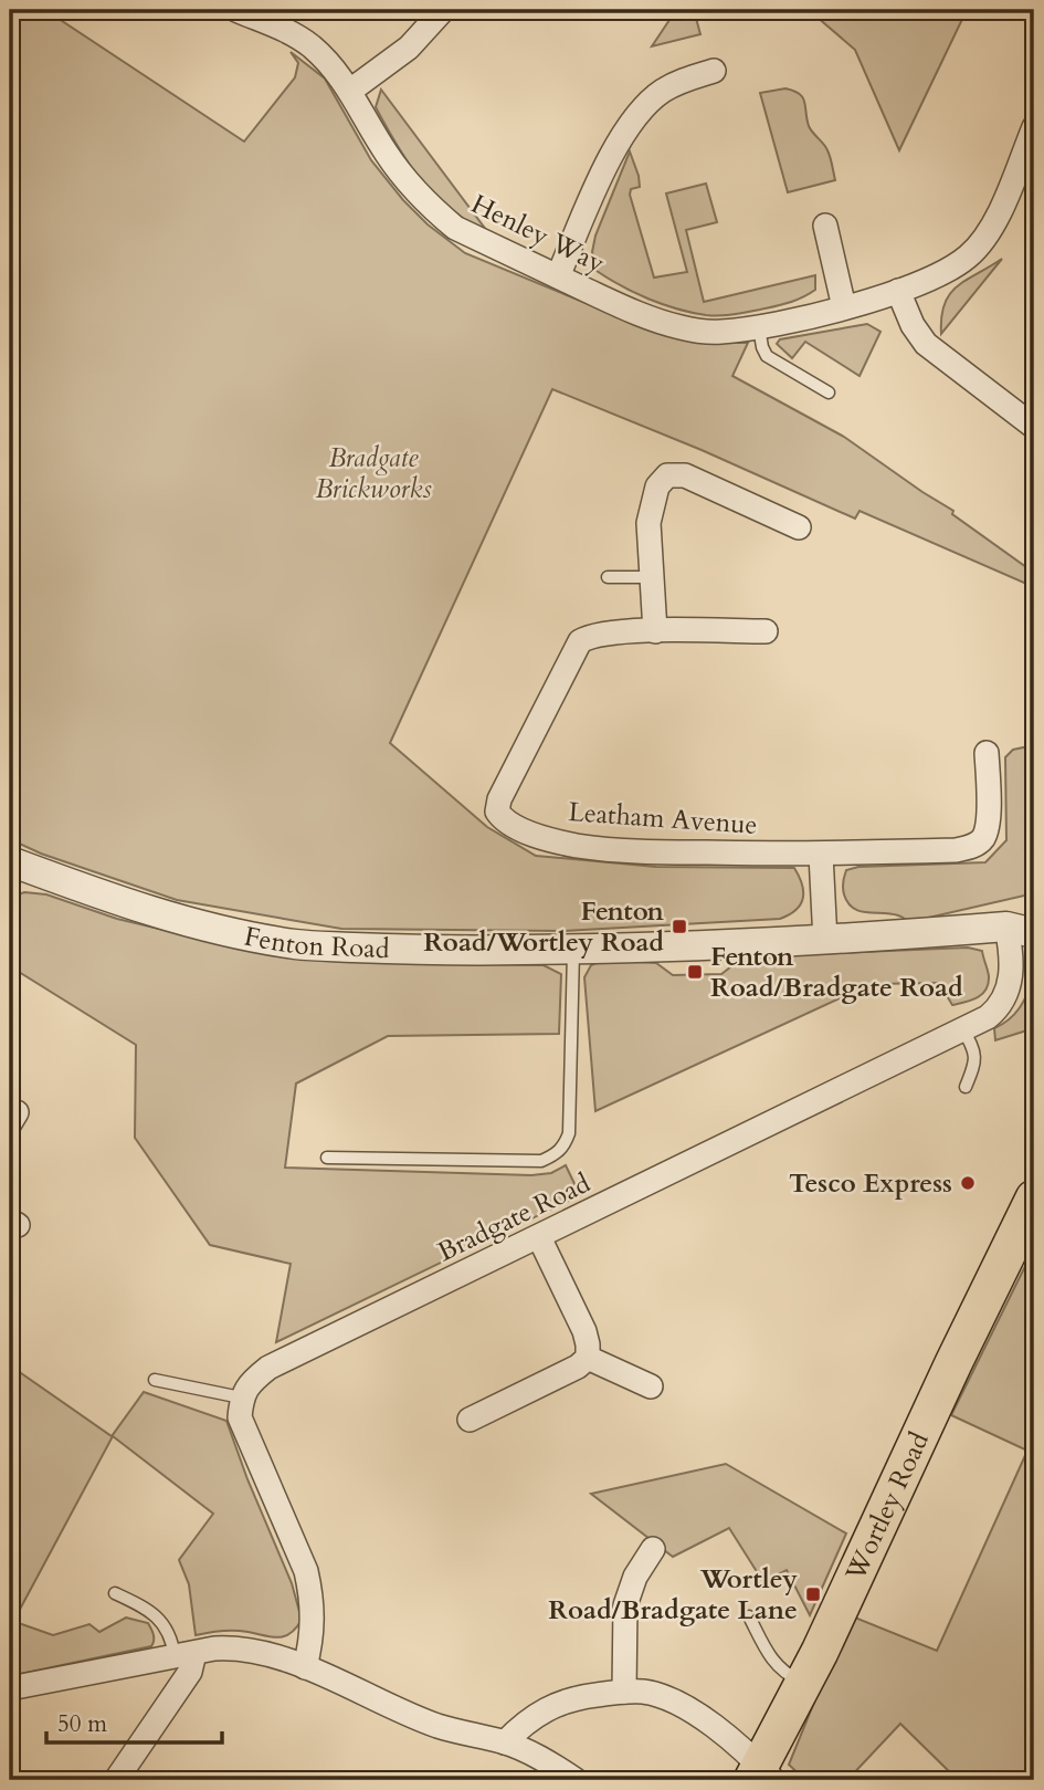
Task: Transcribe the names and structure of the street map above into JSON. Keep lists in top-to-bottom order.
{
  "streets": {
    "main road": ["Wortley Road"],
    "street": [
      "Henley Way",
      "Leatham Avenue",
      "Fenton Road",
      "Bradgate Road"
    ]
  },
  "crossings": [
    ["Fenton Road", "Bradgate Road"]
  ],
  "parks": ["Bradgate Brickworks"],
  "places": {
    "transit": ["Fenton Road/Wortley Road", "Fenton Road/Bradgate Road", "Wortley Road/Bradgate Lane"],
    "other": ["Tesco Express"]
  },
  "scale_bar": "50 m"
}
